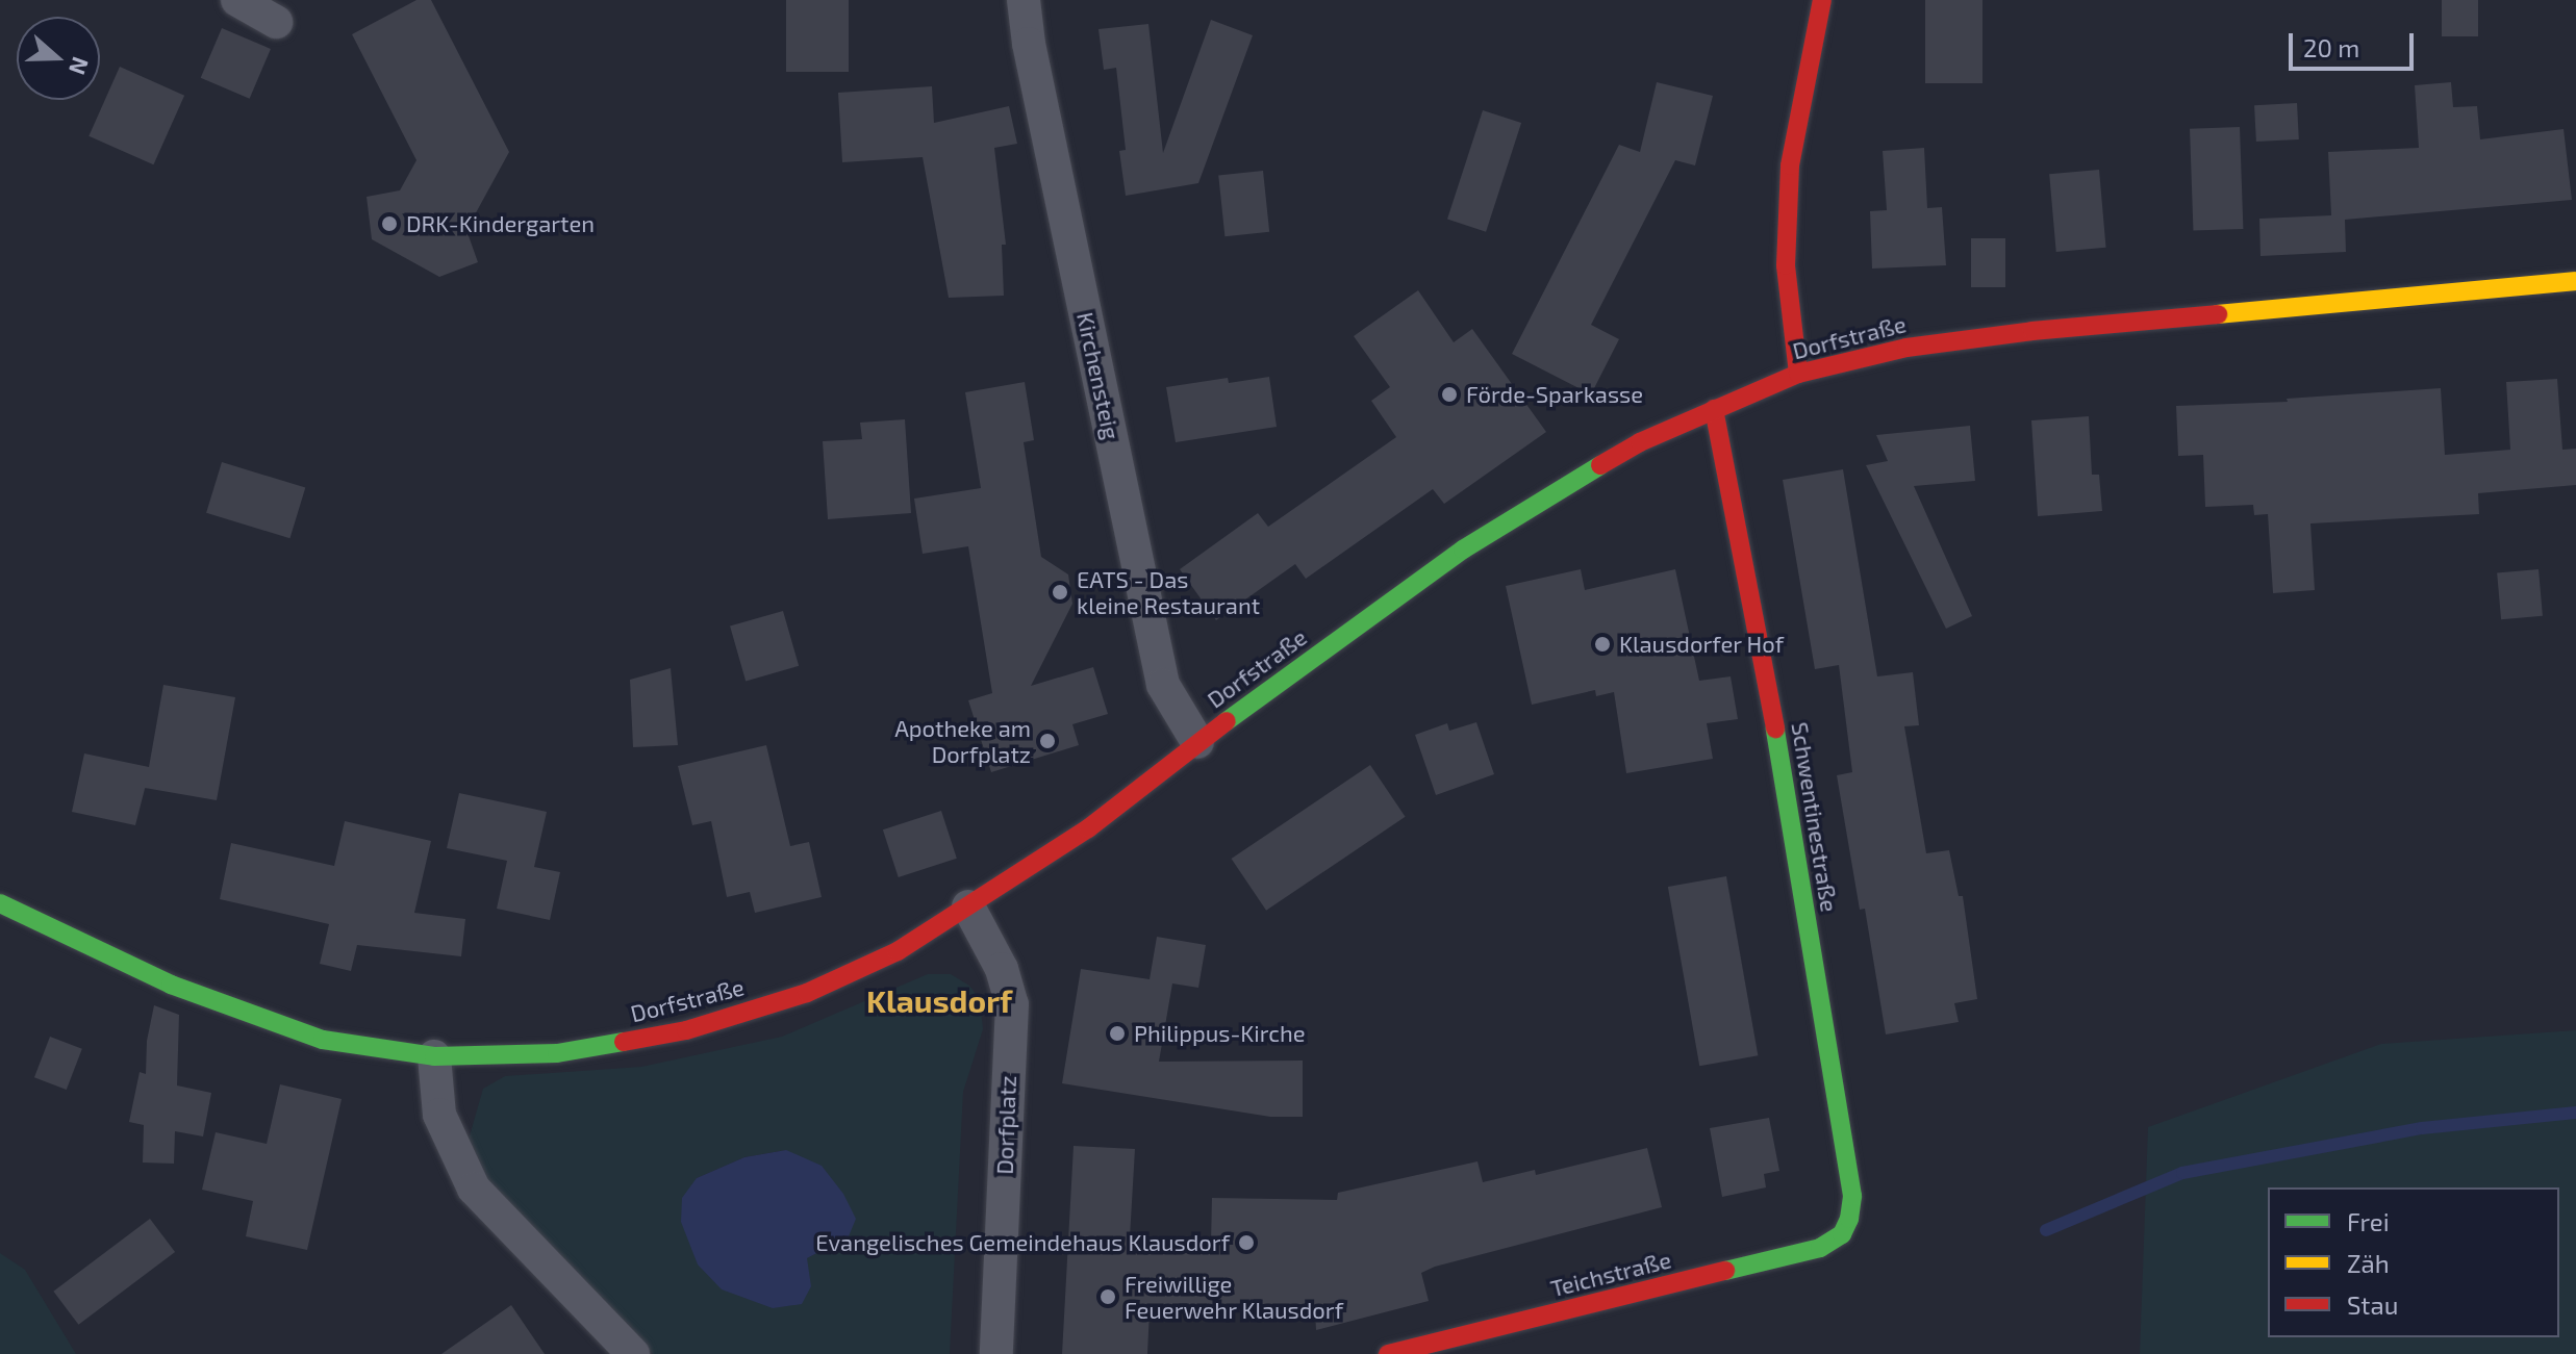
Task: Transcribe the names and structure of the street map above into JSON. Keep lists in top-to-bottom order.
{
  "streets": {
    "street": [
      "Dorfstraße",
      "Kirchensteig",
      "Schwentinestraße",
      "Dorfplatz",
      "Teichstraße"
    ]
  },
  "crossings": [
    ["Dorfstraße", "Kirchensteig"],
    ["Dorfstraße", "Schwentinestraße"],
    ["Dorfstraße", "Dorfplatz"],
    ["Schwentinestraße", "Teichstraße"]
  ],
  "districts": ["Klausdorf"],
  "places": [
    "DRK-Kindergarten",
    "Förde-Sparkasse",
    "EATS - Das kleine Restaurant",
    "Klausdorfer Hof",
    "Apotheke am Dorfplatz",
    "Philippus-Kirche",
    "Evangelisches Gemeindehaus Klausdorf",
    "Freiwillige Feuerwehr Klausdorf"
  ],
  "legend": ["Frei", "Zäh", "Stau"],
  "scale_bar": "20 m",
  "north": "right"
}
